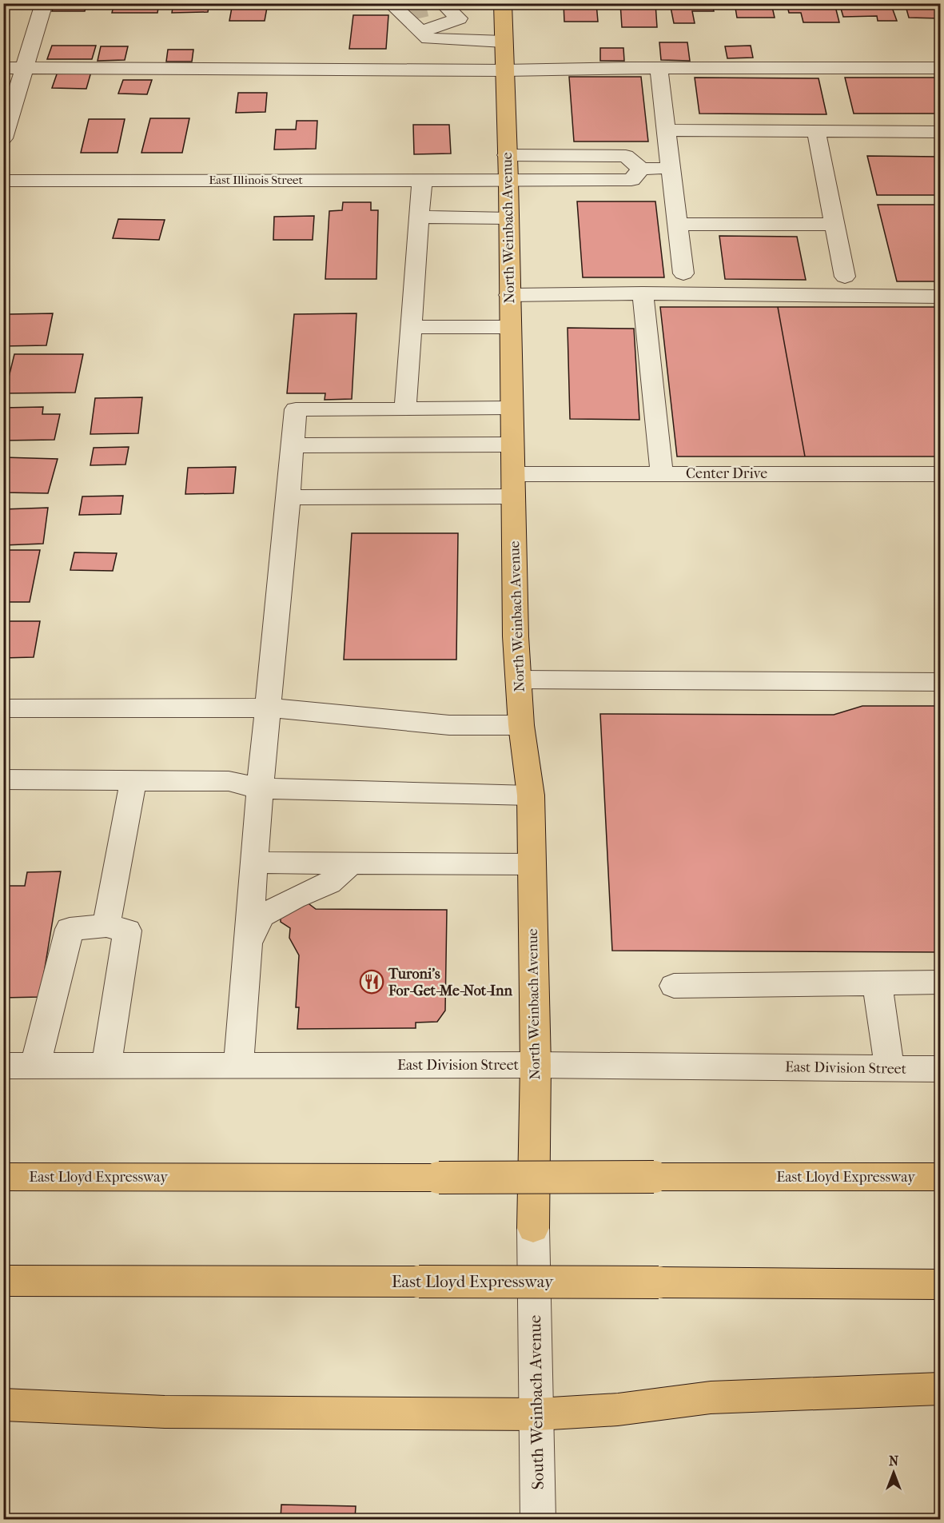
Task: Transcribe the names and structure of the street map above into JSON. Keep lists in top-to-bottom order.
{
  "streets": {
    "main road": ["North Weinbach Avenue", "East Lloyd Expressway"],
    "street": [
      "East Illinois Street",
      "Center Drive",
      "East Division Street",
      "South Weinbach Avenue"
    ]
  },
  "crossings": [
    ["East Illinois Street", "North Weinbach Avenue"],
    ["North Weinbach Avenue", "Center Drive"],
    ["North Weinbach Avenue", "East Division Street"],
    ["North Weinbach Avenue", "South Weinbach Avenue"]
  ],
  "places": {
    "restaurant": ["Turoni's For-Get-Me-Not-Inn"]
  },
  "north": "top"
}
